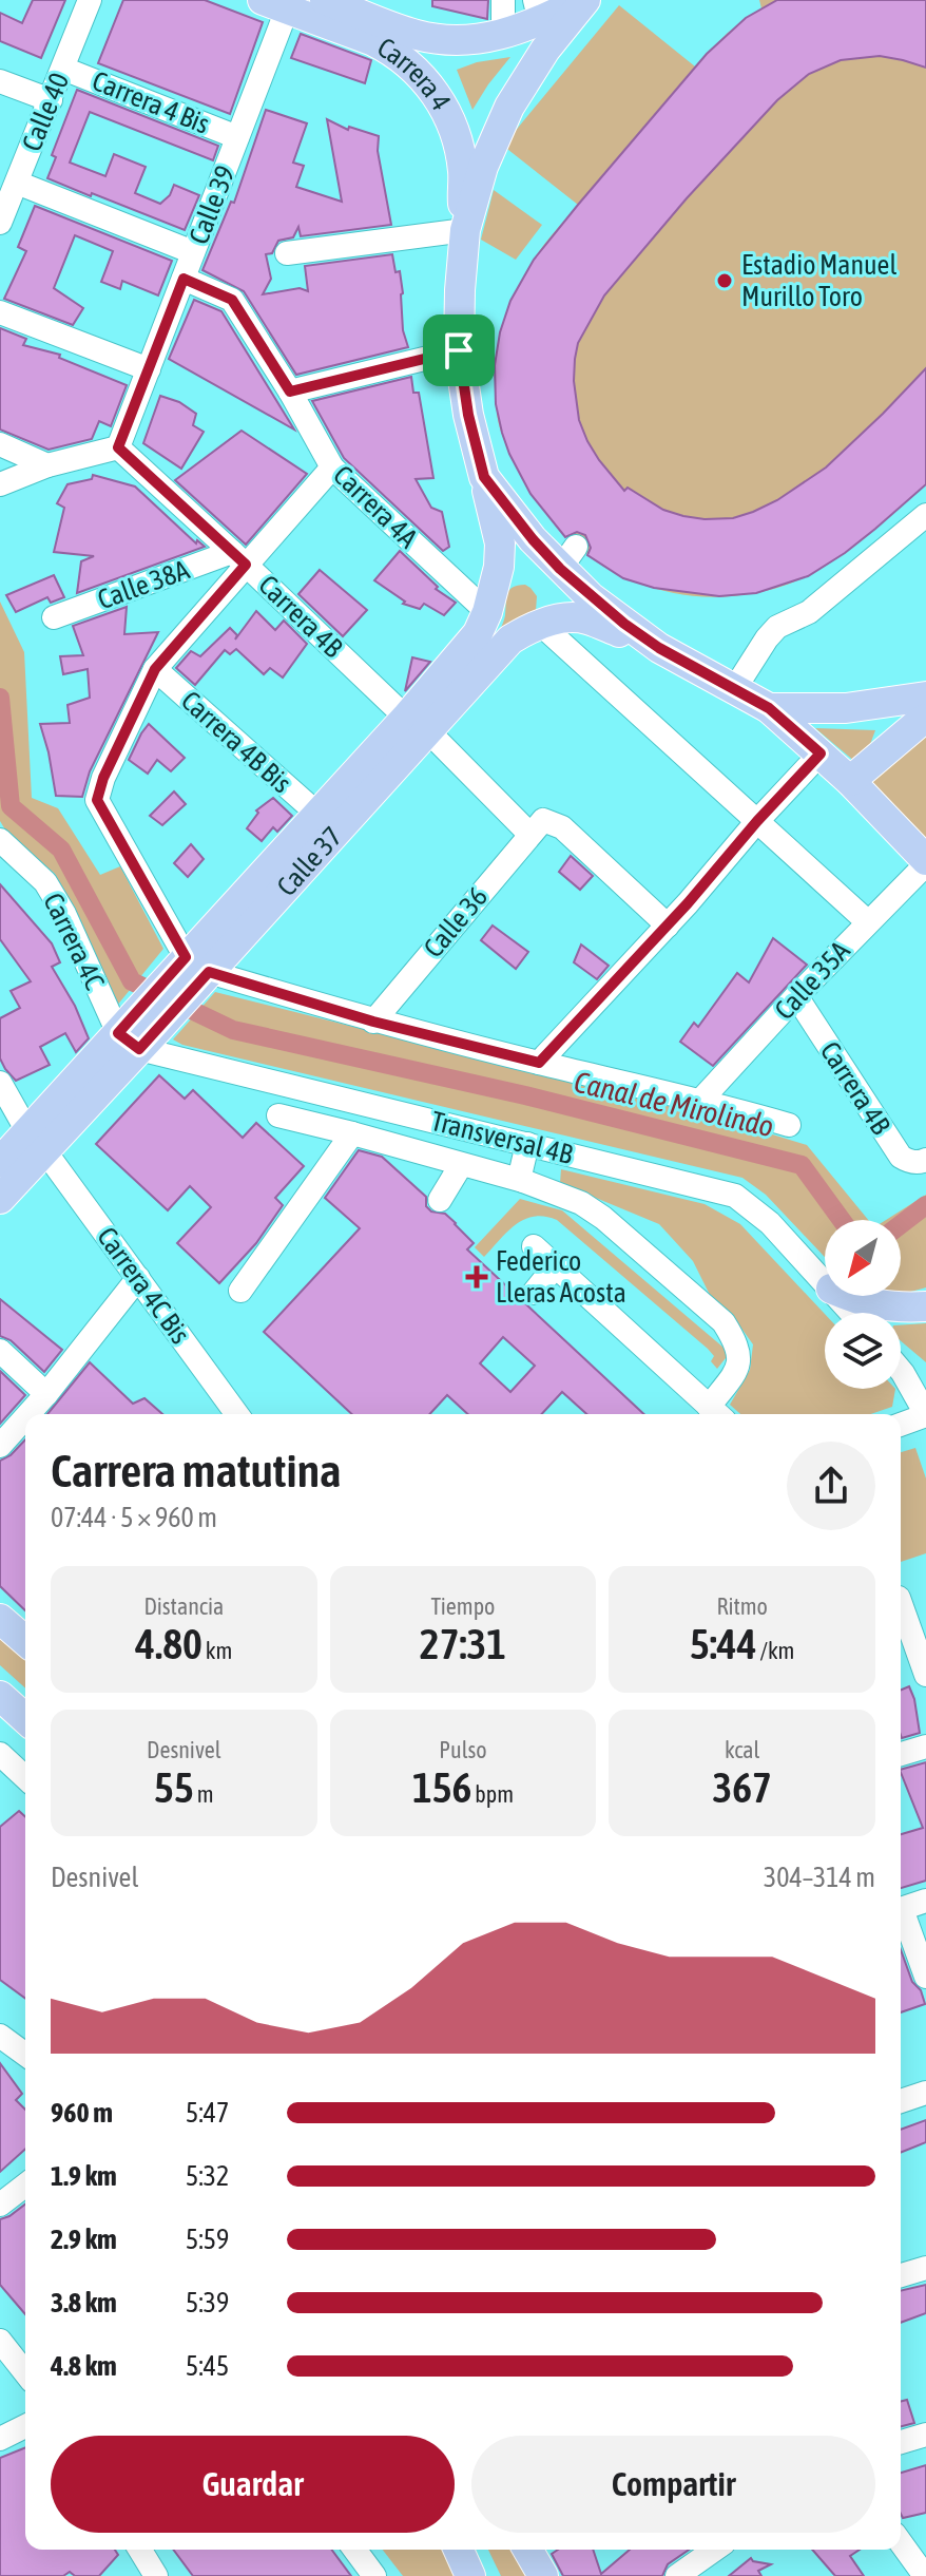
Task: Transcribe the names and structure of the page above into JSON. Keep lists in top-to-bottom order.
{
  "streets": {
    "main road": ["Carrera 4", "Calle 37"],
    "street": [
      "Carrera 4 Bis",
      "Calle 40",
      "Calle 39",
      "Carrera 4A",
      "Calle 38A",
      "Carrera 4B",
      "Carrera 4B Bis",
      "Calle 36",
      "Carrera 4C",
      "Calle 35A",
      "Transversal 4B",
      "Carrera 4C Bis"
    ]
  },
  "crossings": [
    ["Carrera 4", "Calle 39"],
    ["Carrera 4", "Calle 37"],
    ["Carrera 4", "Calle 35A"],
    ["Carrera 4 Bis", "Calle 40"],
    ["Carrera 4 Bis", "Calle 39"],
    ["Calle 39", "Carrera 4A"],
    ["Calle 39", "Carrera 4B"],
    ["Carrera 4A", "Calle 37"],
    ["Calle 38A", "Carrera 4B"],
    ["Carrera 4B", "Calle 37"],
    ["Carrera 4B", "Calle 36"],
    ["Carrera 4B", "Calle 35A"],
    ["Carrera 4B Bis", "Calle 37"],
    ["Calle 37", "Carrera 4C"],
    ["Calle 37", "Transversal 4B"],
    ["Calle 37", "Carrera 4C Bis"],
    ["Carrera 4C", "Transversal 4B"]
  ],
  "water": ["Canal de Mirolindo"],
  "places": {
    "other": ["Estadio Manuel Murillo Toro"],
    "health": ["Federico Lleras Acosta"]
  },
  "north": "bottom left",
  "page": {
    "heading": ["Carrera matutina", "07:44 · 5 × 960 m"],
    "stats": [
      ["Distancia", "4.80 km"],
      ["Tiempo", "27:31"],
      ["Ritmo", "5:44 /km"],
      ["Desnivel", "55 m"],
      ["Pulso", "156 bpm"],
      ["kcal", "367"]
    ],
    "chart": ["Desnivel", "304–314 m"],
    "list": [
      {
        "name": "960 m",
        "note": "5:47"
      },
      {
        "name": "1.9 km",
        "note": "5:32"
      },
      {
        "name": "2.9 km",
        "note": "5:59"
      },
      {
        "name": "3.8 km",
        "note": "5:39"
      },
      {
        "name": "4.8 km",
        "note": "5:45"
      }
    ],
    "buttons": ["Guardar", "Compartir"]
  }
}
